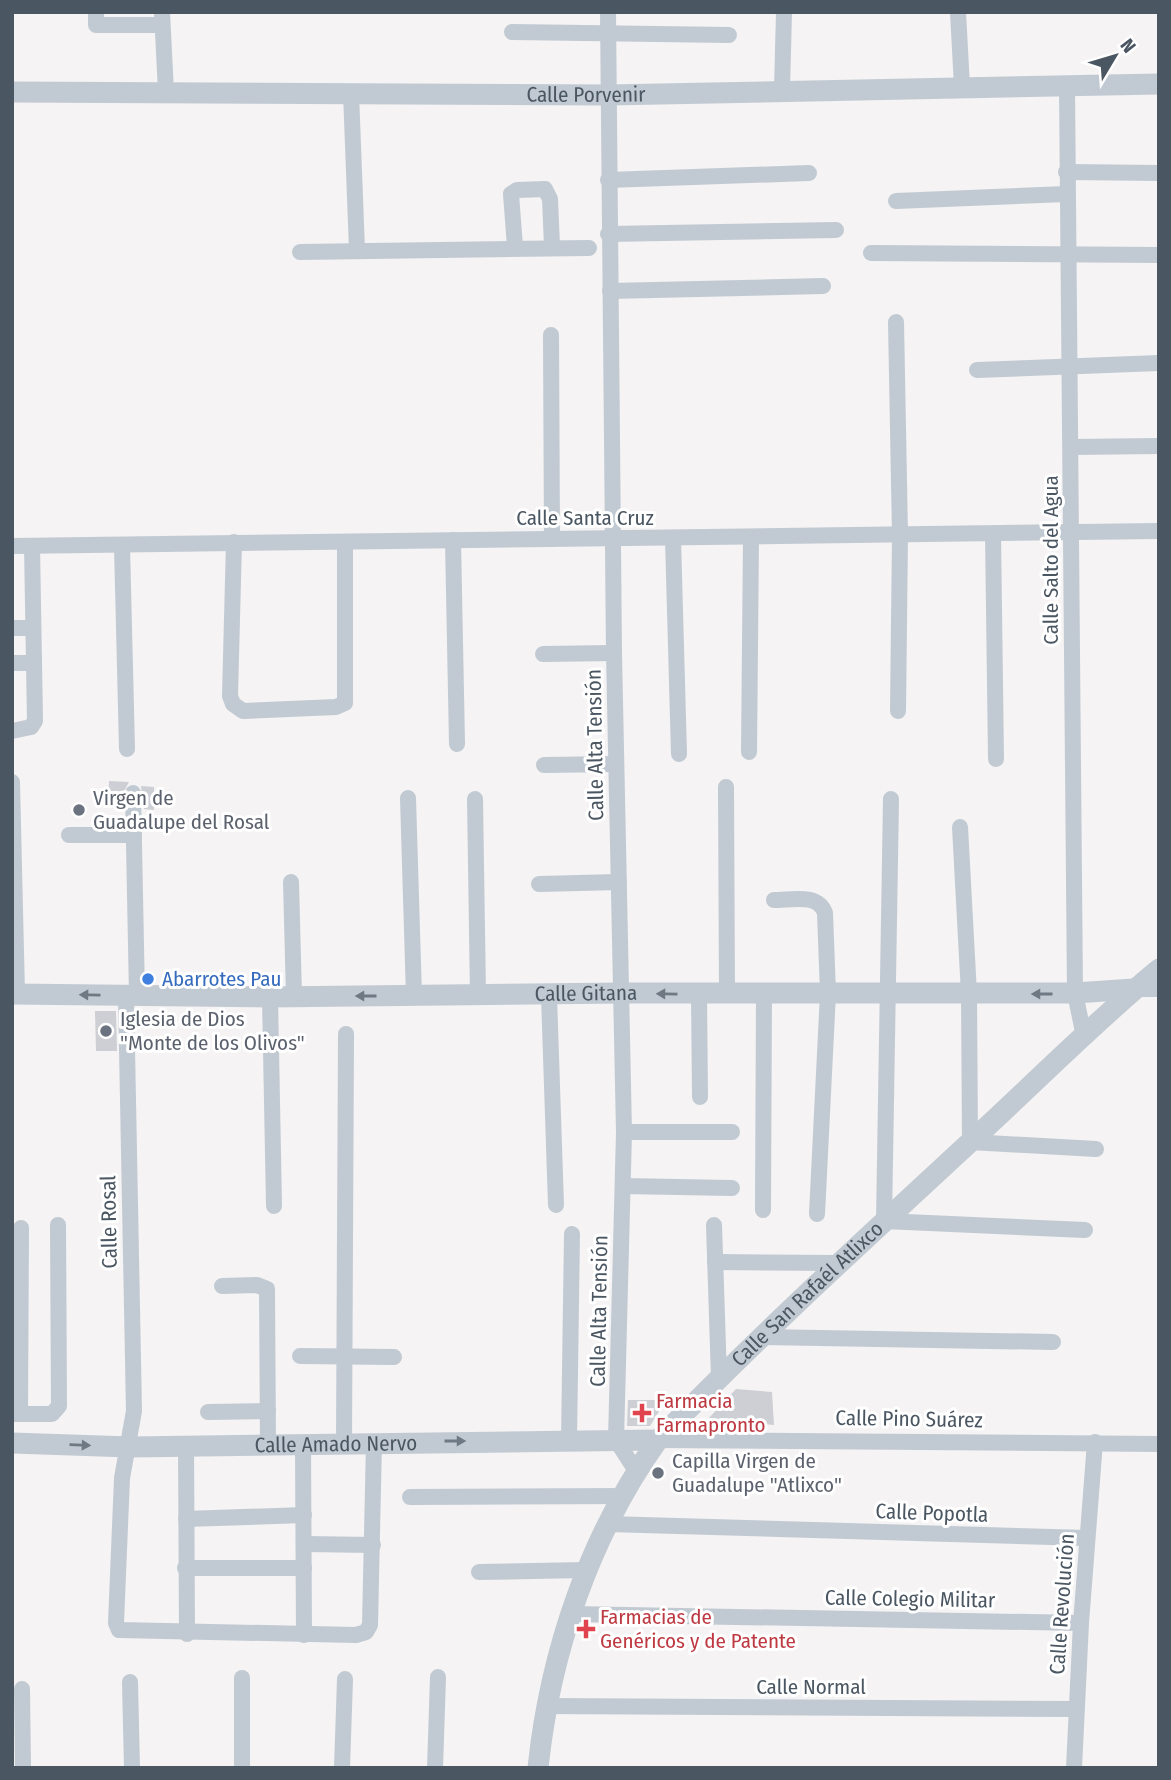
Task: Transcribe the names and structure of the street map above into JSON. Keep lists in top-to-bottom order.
{
  "streets": {
    "street": [
      "Calle Porvenir",
      "Calle Santa Cruz",
      "Calle Salto del Agua",
      "Calle Alta Tensión",
      "Calle Gitana",
      "Calle Rosal",
      "Calle San Rafaél Atlixco",
      "Calle Pino Suárez",
      "Calle Amado Nervo",
      "Calle Popotla",
      "Calle Colegio Militar",
      "Calle Revolución",
      "Calle Normal"
    ]
  },
  "crossings": [
    ["Calle Porvenir", "Calle Salto del Agua"],
    ["Calle Porvenir", "Calle Alta Tensión"],
    ["Calle Santa Cruz", "Calle Salto del Agua"],
    ["Calle Santa Cruz", "Calle Alta Tensión"],
    ["Calle Salto del Agua", "Calle Gitana"],
    ["Calle Salto del Agua", "Calle San Rafaél Atlixco"],
    ["Calle Alta Tensión", "Calle Gitana"],
    ["Calle Alta Tensión", "Calle Amado Nervo"],
    ["Calle Gitana", "Calle Rosal"],
    ["Calle Gitana", "Calle San Rafaél Atlixco"],
    ["Calle Rosal", "Calle Amado Nervo"],
    ["Calle San Rafaél Atlixco", "Calle Pino Suárez"],
    ["Calle San Rafaél Atlixco", "Calle Amado Nervo"],
    ["Calle San Rafaél Atlixco", "Calle Popotla"],
    ["Calle San Rafaél Atlixco", "Calle Colegio Militar"],
    ["Calle San Rafaél Atlixco", "Calle Normal"],
    ["Calle Pino Suárez", "Calle Amado Nervo"],
    ["Calle Pino Suárez", "Calle Revolución"],
    ["Calle Popotla", "Calle Revolución"],
    ["Calle Colegio Militar", "Calle Revolución"],
    ["Calle Revolución", "Calle Normal"]
  ],
  "places": {
    "other": [
      "Virgen de Guadalupe del Rosal",
      "Abarrotes Pau",
      "Iglesia de Dios \"Monte de los Olivos\"",
      "Capilla Virgen de Guadalupe \"Atlixco\""
    ],
    "health": ["Farmacia Farmapronto", "Farmacias de Genéricos y de Patente"]
  },
  "north": "top right"
}
